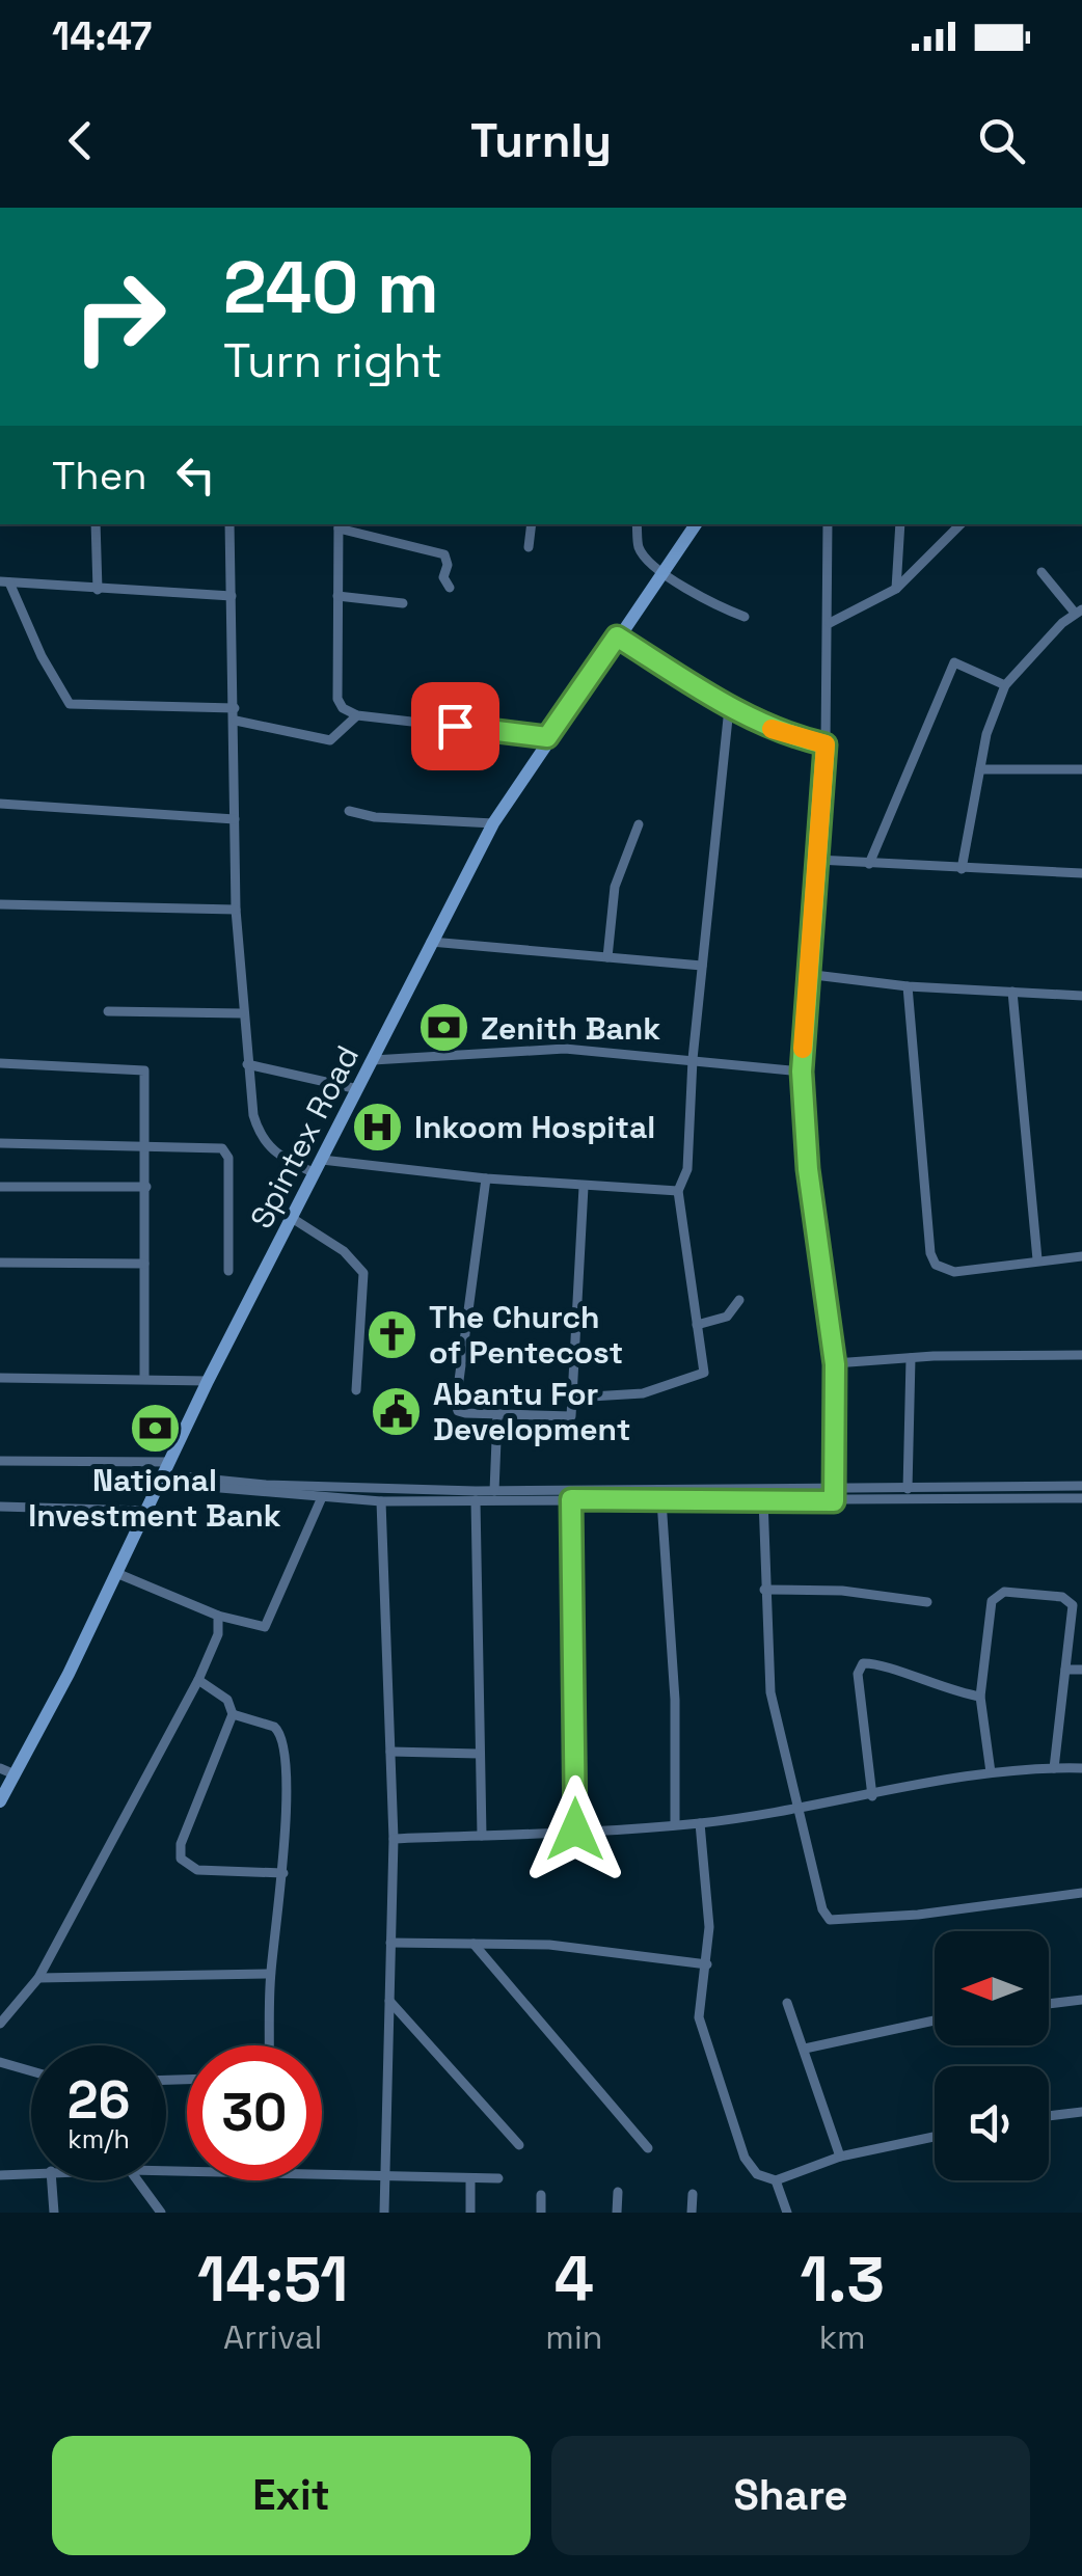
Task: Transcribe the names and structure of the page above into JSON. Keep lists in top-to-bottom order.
{
  "streets": {
    "main road": ["Spintex Road"]
  },
  "places": {
    "bank": ["Zenith Bank", "National Investment Bank"],
    "hospital": ["Inkoom Hospital"],
    "church": ["The Church of Pentecost"],
    "public building": ["Abantu For Development"]
  },
  "north": "left",
  "page": {
    "status": "14:47",
    "header": "Turnly",
    "turn": ["240 m", "Turn right"],
    "then": "Then",
    "speed": "26 km/h",
    "limit": "30",
    "eta": [
      "14:51",
      "Arrival",
      "4",
      "min",
      "1.3",
      "km"
    ],
    "buttons": ["Exit", "Share"]
  }
}
